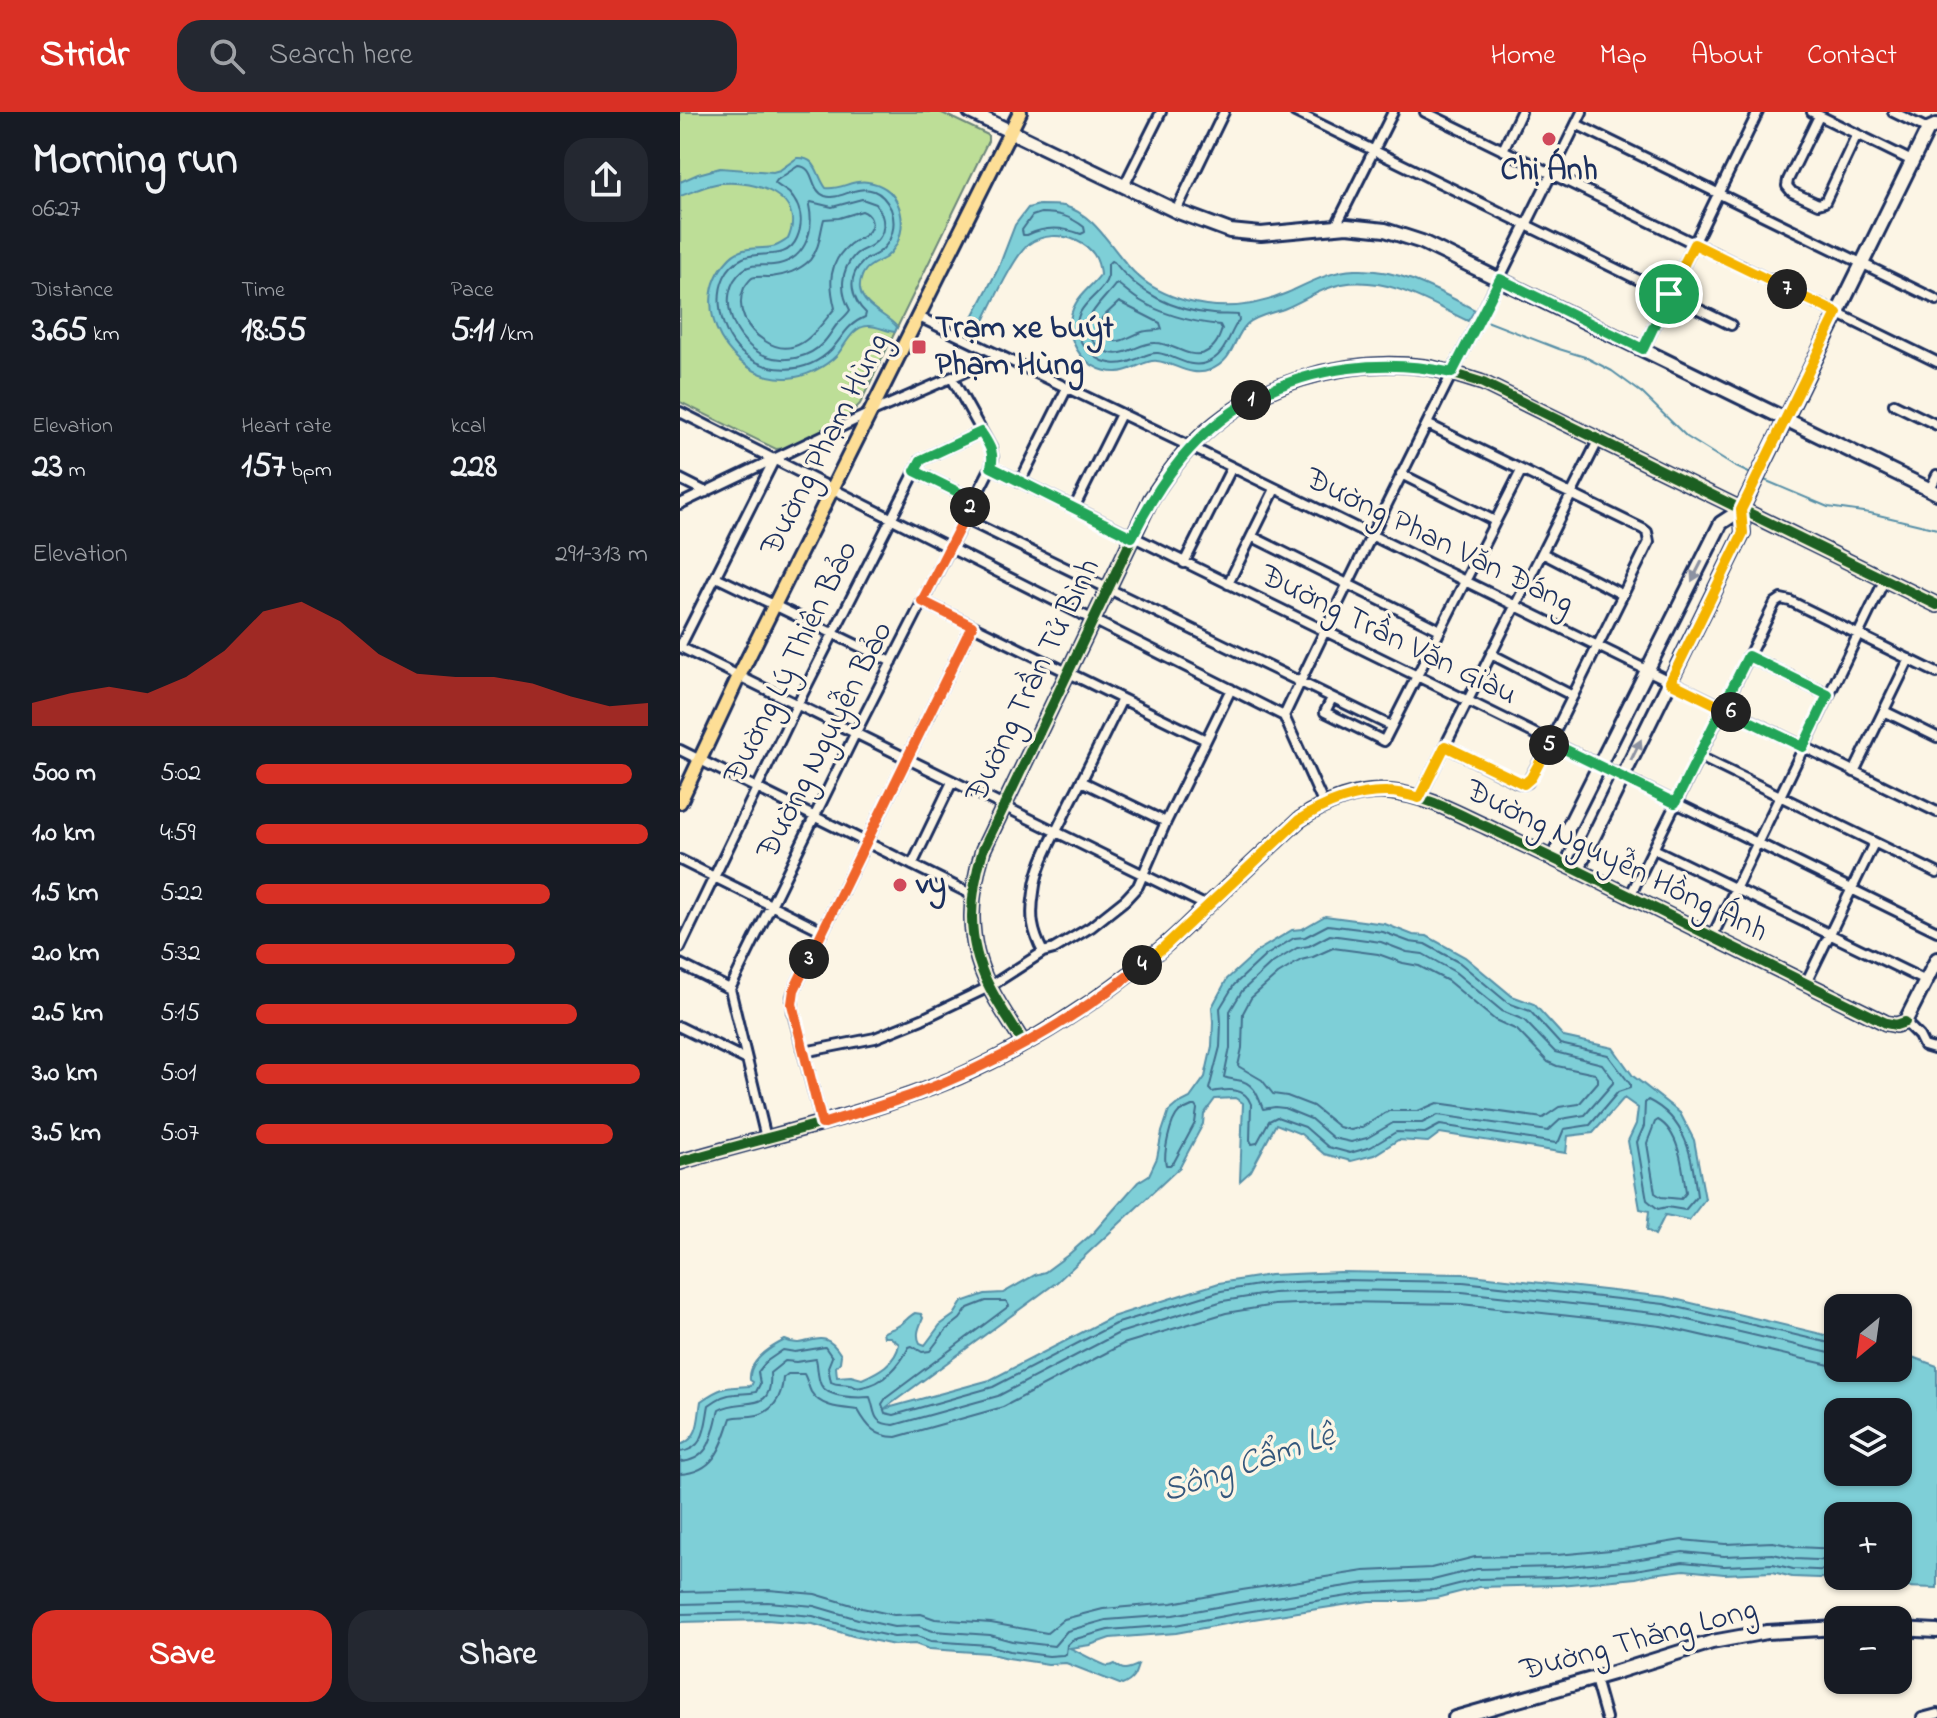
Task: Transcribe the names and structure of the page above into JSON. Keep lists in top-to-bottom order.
{
  "streets": {
    "main road": ["Đường Phạm Hùng"],
    "street": [
      "Đường Phan Văn Đáng",
      "Đường Trần Văn Giàu",
      "Đường Lý Thiên Bảo",
      "Đường Trần Tử Bình",
      "Đường Nguyễn Bảo",
      "Đường Nguyễn Hồng Ánh",
      "Đường Thăng Long"
    ]
  },
  "crossings": [
    ["Đường Phạm Hùng", "Đường Phan Văn Đáng"],
    ["Đường Phan Văn Đáng", "Đường Trần Tử Bình"],
    ["Đường Trần Văn Giàu", "Đường Trần Tử Bình"],
    ["Đường Trần Văn Giàu", "Đường Nguyễn Bảo"],
    ["Đường Trần Tử Bình", "Đường Nguyễn Hồng Ánh"]
  ],
  "water": ["Sông Cẩm Lệ"],
  "places": {
    "other": ["Chị Ánh", "vy"],
    "transit": ["Trạm xe buýt Phạm Hùng"]
  },
  "north": "bottom left",
  "page": {
    "header": "Stridr",
    "search": "Search here",
    "nav": [
      "Home",
      "Map",
      "About",
      "Contact"
    ],
    "heading": ["Morning run", "06:27"],
    "stats": [
      ["Distance", "3.65 km"],
      ["Time", "18:55"],
      ["Pace", "5:11 /km"],
      ["Elevation", "23 m"],
      ["Heart rate", "157 bpm"],
      ["kcal", "228"]
    ],
    "pins": [
      "7",
      "1",
      "2",
      "6",
      "5",
      "3",
      "4"
    ],
    "chart": ["Elevation", "291–313 m"],
    "list": [
      {
        "name": "500 m",
        "note": "5:02"
      },
      {
        "name": "1.0 km",
        "note": "4:59"
      },
      {
        "name": "1.5 km",
        "note": "5:22"
      },
      {
        "name": "2.0 km",
        "note": "5:32"
      },
      {
        "name": "2.5 km",
        "note": "5:15"
      },
      {
        "name": "3.0 km",
        "note": "5:01"
      },
      {
        "name": "3.5 km",
        "note": "5:07"
      }
    ],
    "map_buttons": ["+", "−"],
    "buttons": ["Save", "Share"]
  }
}
